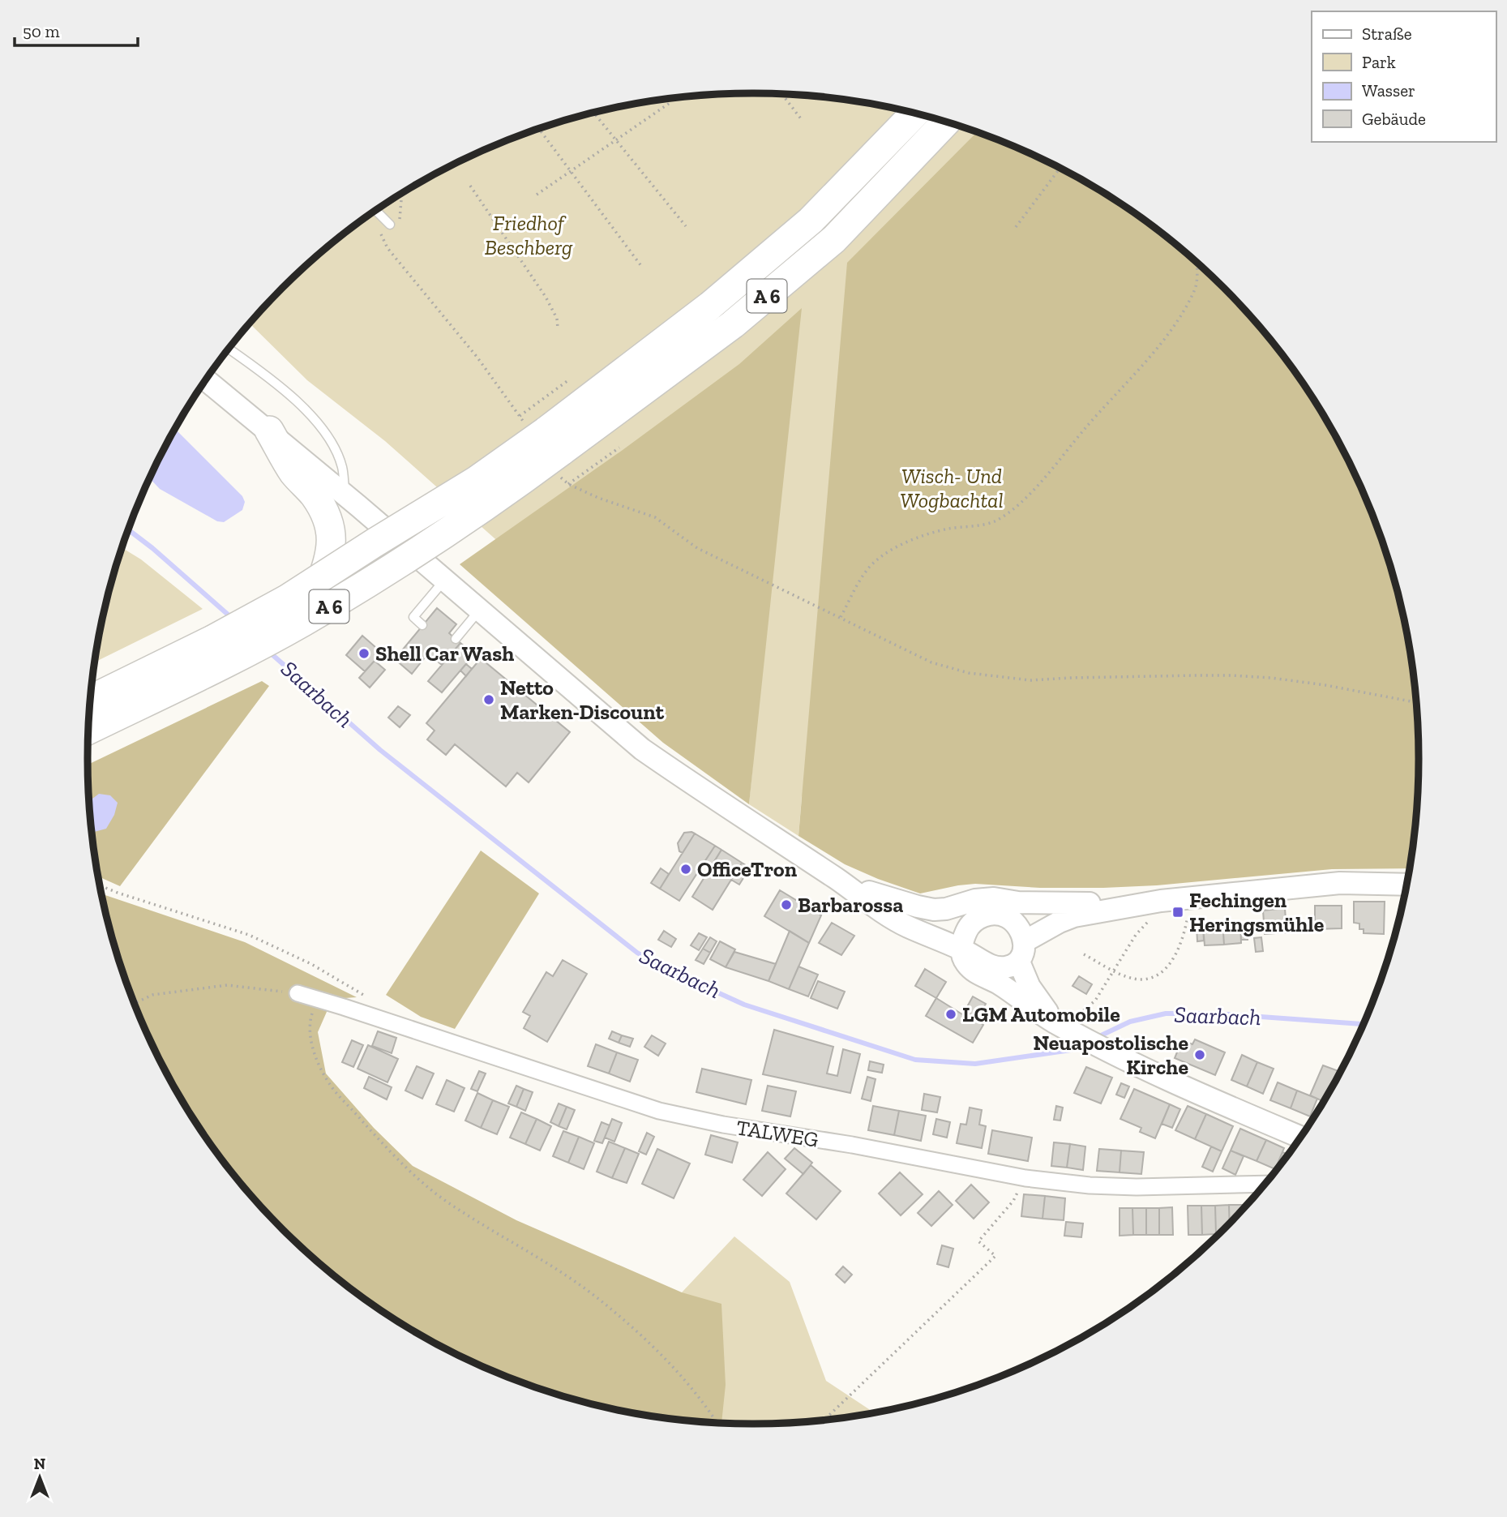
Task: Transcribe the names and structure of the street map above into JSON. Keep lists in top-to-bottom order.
{
  "streets": {
    "highway": ["A 6"],
    "street": ["TALWEG"]
  },
  "water": ["Saarbach"],
  "parks": ["Friedhof Beschberg", "Wisch- Und Wogbachtal"],
  "places": {
    "other": [
      "Shell Car Wash",
      "Netto Marken-Discount",
      "OfficeTron",
      "Barbarossa",
      "LGM Automobile",
      "Neuapostolische Kirche"
    ],
    "transit": ["Fechingen Heringsmühle"]
  },
  "legend": [
    "Straße",
    "Park",
    "Wasser",
    "Gebäude"
  ],
  "scale_bar": "50 m",
  "north": "top"
}
